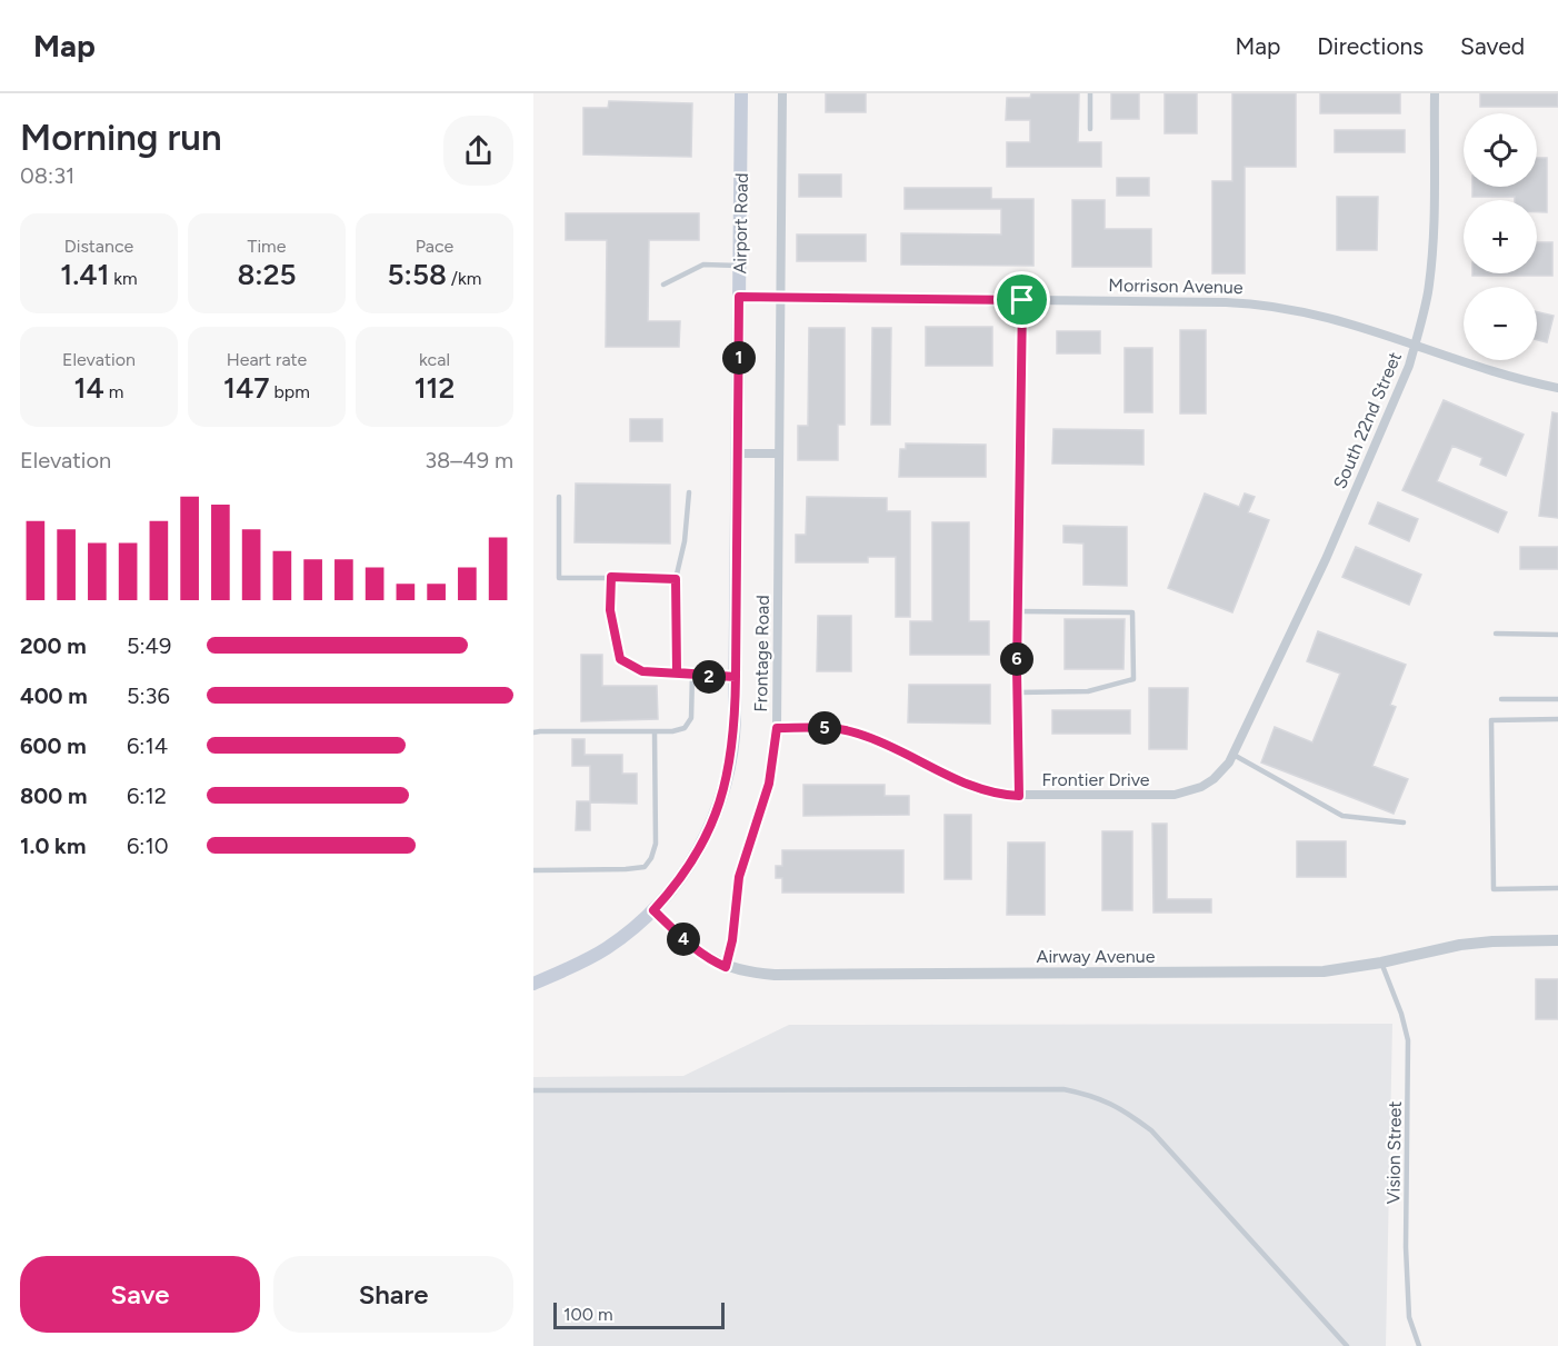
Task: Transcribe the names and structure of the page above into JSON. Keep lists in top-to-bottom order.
{
  "streets": {
    "main road": ["Airport Road"],
    "street": [
      "Morrison Avenue",
      "South 22nd Street",
      "Frontage Road",
      "Frontier Drive",
      "Airway Avenue"
    ],
    "lane": ["Vision Street"]
  },
  "crossings": [
    ["Airport Road", "Morrison Avenue"],
    ["Airport Road", "Airway Avenue"],
    ["Morrison Avenue", "South 22nd Street"],
    ["Morrison Avenue", "Frontage Road"],
    ["South 22nd Street", "Frontier Drive"],
    ["Frontage Road", "Frontier Drive"],
    ["Frontage Road", "Airway Avenue"],
    ["Airway Avenue", "Vision Street"]
  ],
  "scale_bar": "100 m",
  "page": {
    "header": "Map",
    "nav": ["Map", "Directions", "Saved"],
    "heading": ["Morning run", "08:31"],
    "map_buttons": ["+", "−"],
    "stats": [
      ["Distance", "1.41 km"],
      ["Time", "8:25"],
      ["Pace", "5:58 /km"],
      ["Elevation", "14 m"],
      ["Heart rate", "147 bpm"],
      ["kcal", "112"]
    ],
    "pins": [
      "1",
      "6",
      "2",
      "5",
      "4"
    ],
    "chart": ["Elevation", "38–49 m"],
    "list": [
      {
        "name": "200 m",
        "note": "5:49"
      },
      {
        "name": "400 m",
        "note": "5:36"
      },
      {
        "name": "600 m",
        "note": "6:14"
      },
      {
        "name": "800 m",
        "note": "6:12"
      },
      {
        "name": "1.0 km",
        "note": "6:10"
      }
    ],
    "buttons": ["Save", "Share"],
    "scale": "100 m"
  }
}
